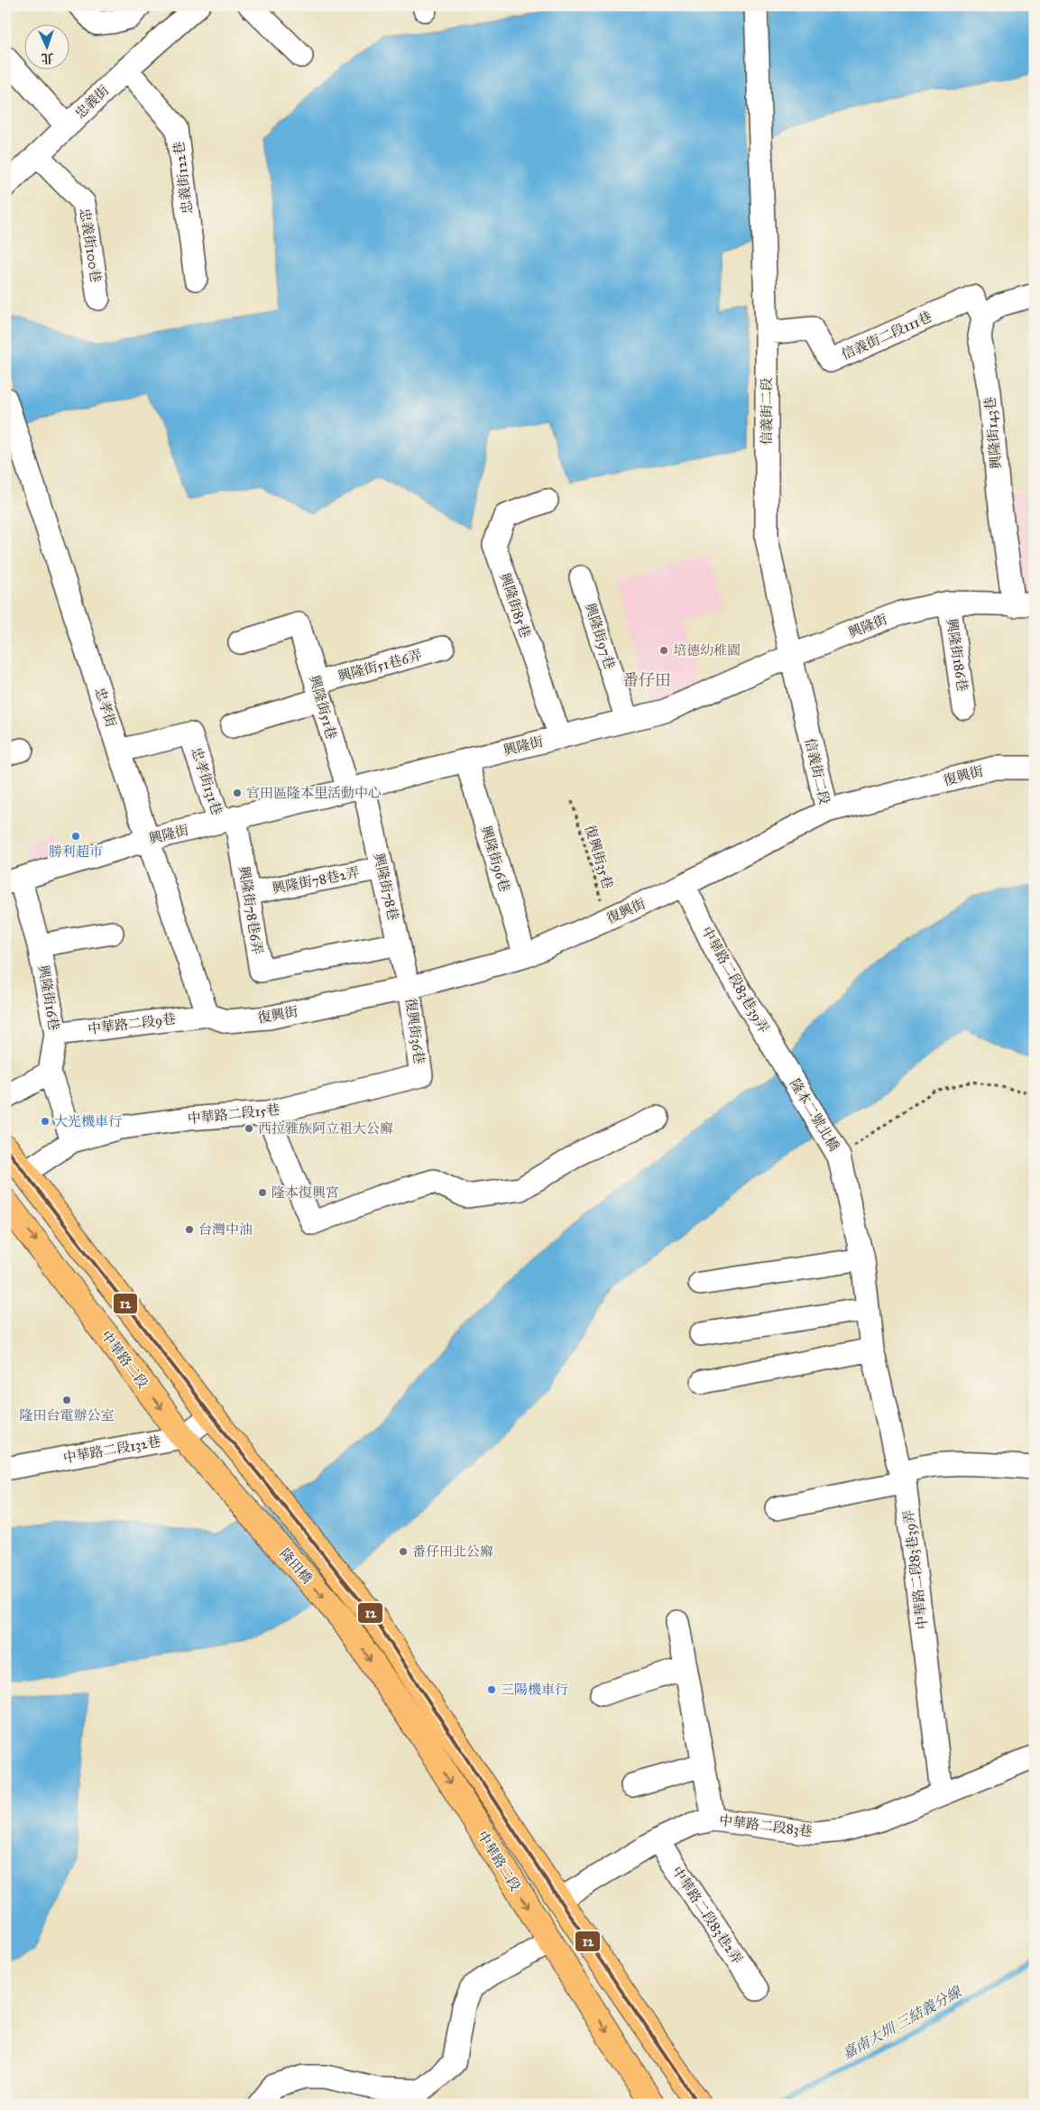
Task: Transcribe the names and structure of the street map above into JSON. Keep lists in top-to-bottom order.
{
  "streets": {
    "main road": ["中華路二段", "隆田橋"],
    "street": [
      "忠義街",
      "忠義街122巷",
      "忠義街100巷",
      "信義街二段111巷",
      "信義街二段",
      "興隆街143巷",
      "興隆街85巷",
      "興隆街",
      "興隆街97巷",
      "興隆街186巷",
      "興隆街51巷6弄",
      "忠孝街",
      "興隆街51巷",
      "復興街",
      "忠孝街131巷",
      "興隆街96巷",
      "興隆街78巷2弄",
      "興隆街78巷",
      "興隆街78巷6弄",
      "中華路二段83巷39弄",
      "興隆街16巷",
      "中華路二段9巷",
      "復興街36巷",
      "中華路二段15巷",
      "隆本二號北橋",
      "中華路二段132巷",
      "中華路二段83巷",
      "中華路二段83巷2弄"
    ],
    "path": ["復興街35巷"]
  },
  "crossings": [
    ["忠義街", "忠義街122巷"],
    ["忠義街", "忠義街100巷"],
    ["信義街二段111巷", "信義街二段"],
    ["信義街二段111巷", "興隆街143巷"],
    ["信義街二段", "興隆街"],
    ["信義街二段", "復興街"],
    ["興隆街143巷", "興隆街"],
    ["興隆街85巷", "興隆街"],
    ["興隆街", "興隆街97巷"],
    ["興隆街", "興隆街186巷"],
    ["興隆街", "忠孝街"],
    ["興隆街", "興隆街51巷"],
    ["興隆街", "忠孝街131巷"],
    ["興隆街", "興隆街96巷"],
    ["興隆街", "興隆街78巷"],
    ["興隆街", "興隆街78巷6弄"],
    ["興隆街", "興隆街16巷"],
    ["興隆街51巷6弄", "興隆街51巷"],
    ["忠孝街", "復興街"],
    ["忠孝街", "忠孝街131巷"],
    ["忠孝街", "中華路二段9巷"],
    ["興隆街51巷", "興隆街78巷"],
    ["復興街", "復興街35巷"],
    ["復興街", "興隆街96巷"],
    ["復興街", "興隆街78巷"],
    ["復興街", "中華路二段83巷39弄"],
    ["復興街", "中華路二段9巷"],
    ["復興街", "復興街36巷"],
    ["忠孝街131巷", "興隆街78巷6弄"],
    ["興隆街78巷2弄", "興隆街78巷"],
    ["興隆街78巷2弄", "興隆街78巷6弄"],
    ["興隆街78巷", "興隆街78巷6弄"],
    ["興隆街78巷", "復興街36巷"],
    ["中華路二段83巷39弄", "隆本二號北橋"],
    ["中華路二段83巷39弄", "中華路二段83巷"],
    ["興隆街16巷", "中華路二段9巷"],
    ["興隆街16巷", "中華路二段15巷"],
    ["復興街36巷", "中華路二段15巷"],
    ["中華路二段", "中華路二段132巷"],
    ["中華路二段", "隆田橋"],
    ["中華路二段132巷", "隆田橋"],
    ["隆田橋", "中華路二段83巷"],
    ["中華路二段83巷", "中華路二段83巷2弄"]
  ],
  "districts": ["番仔田"],
  "water": ["嘉南大圳 三結義分線"],
  "places": [
    "培德幼稚園",
    "官田區隆本里活動中心",
    "勝利超市",
    "大光機車行",
    "西拉雅族阿立祖大公廨",
    "隆本復興宮",
    "台灣中油",
    "隆田台電辦公室",
    "番仔田北公廨",
    "三陽機車行"
  ],
  "lines": ["transit line 12"],
  "north": "bottom"
}
